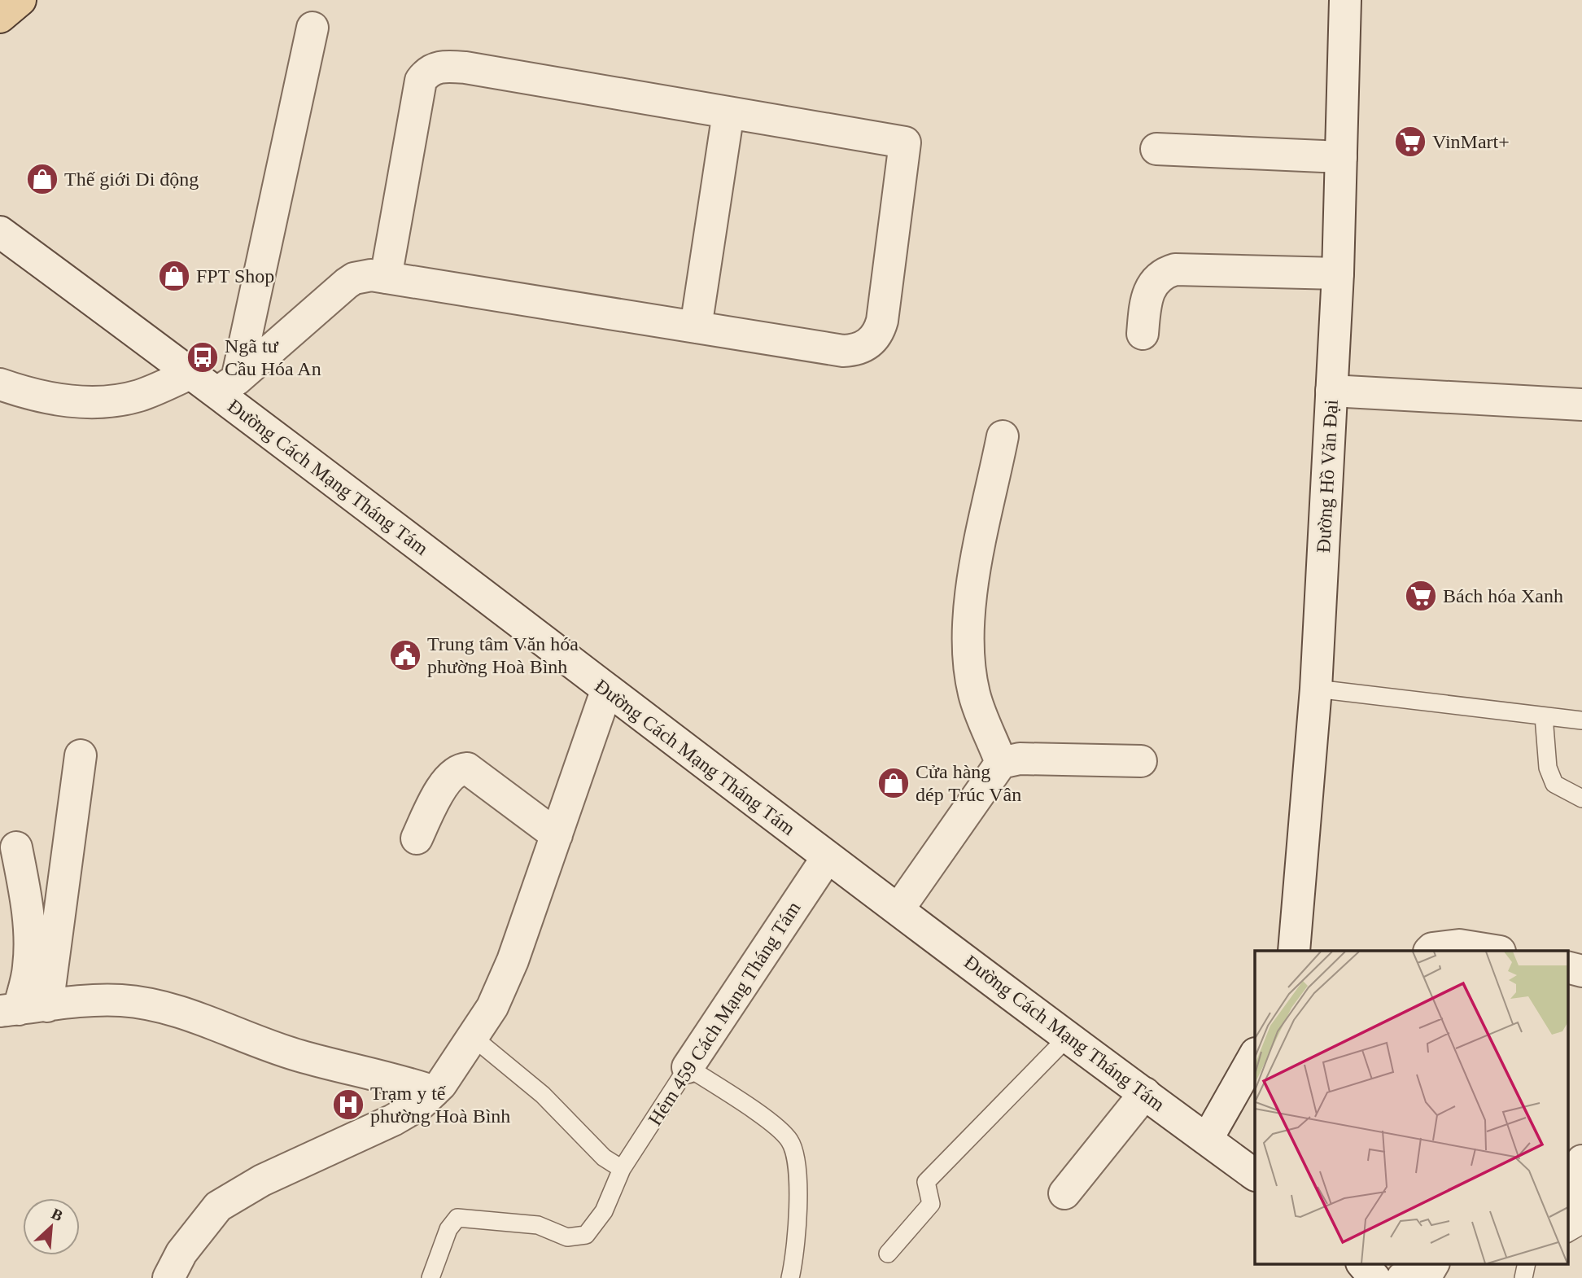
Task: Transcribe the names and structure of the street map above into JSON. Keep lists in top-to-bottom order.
{
  "streets": {
    "street": ["Đường Hồ Văn Đại", "Đường Cách Mạng Tháng Tám", "Hẻm 459 Cách Mạng Tháng Tám"]
  },
  "crossings": [
    ["Đường Cách Mạng Tháng Tám", "Hẻm 459 Cách Mạng Tháng Tám"]
  ],
  "places": {
    "supermarket": ["VinMart+", "Bách hóa Xanh"],
    "shop": ["Thế giới Di động", "FPT Shop", "Cửa hàng dép Trúc Vân"],
    "bus stop": ["Ngã tư Cầu Hóa An"],
    "public building": ["Trung tâm Văn hóa phường Hoà Bình"],
    "hospital": ["Trạm y tế phường Hoà Bình"]
  },
  "north": "top right"
}
